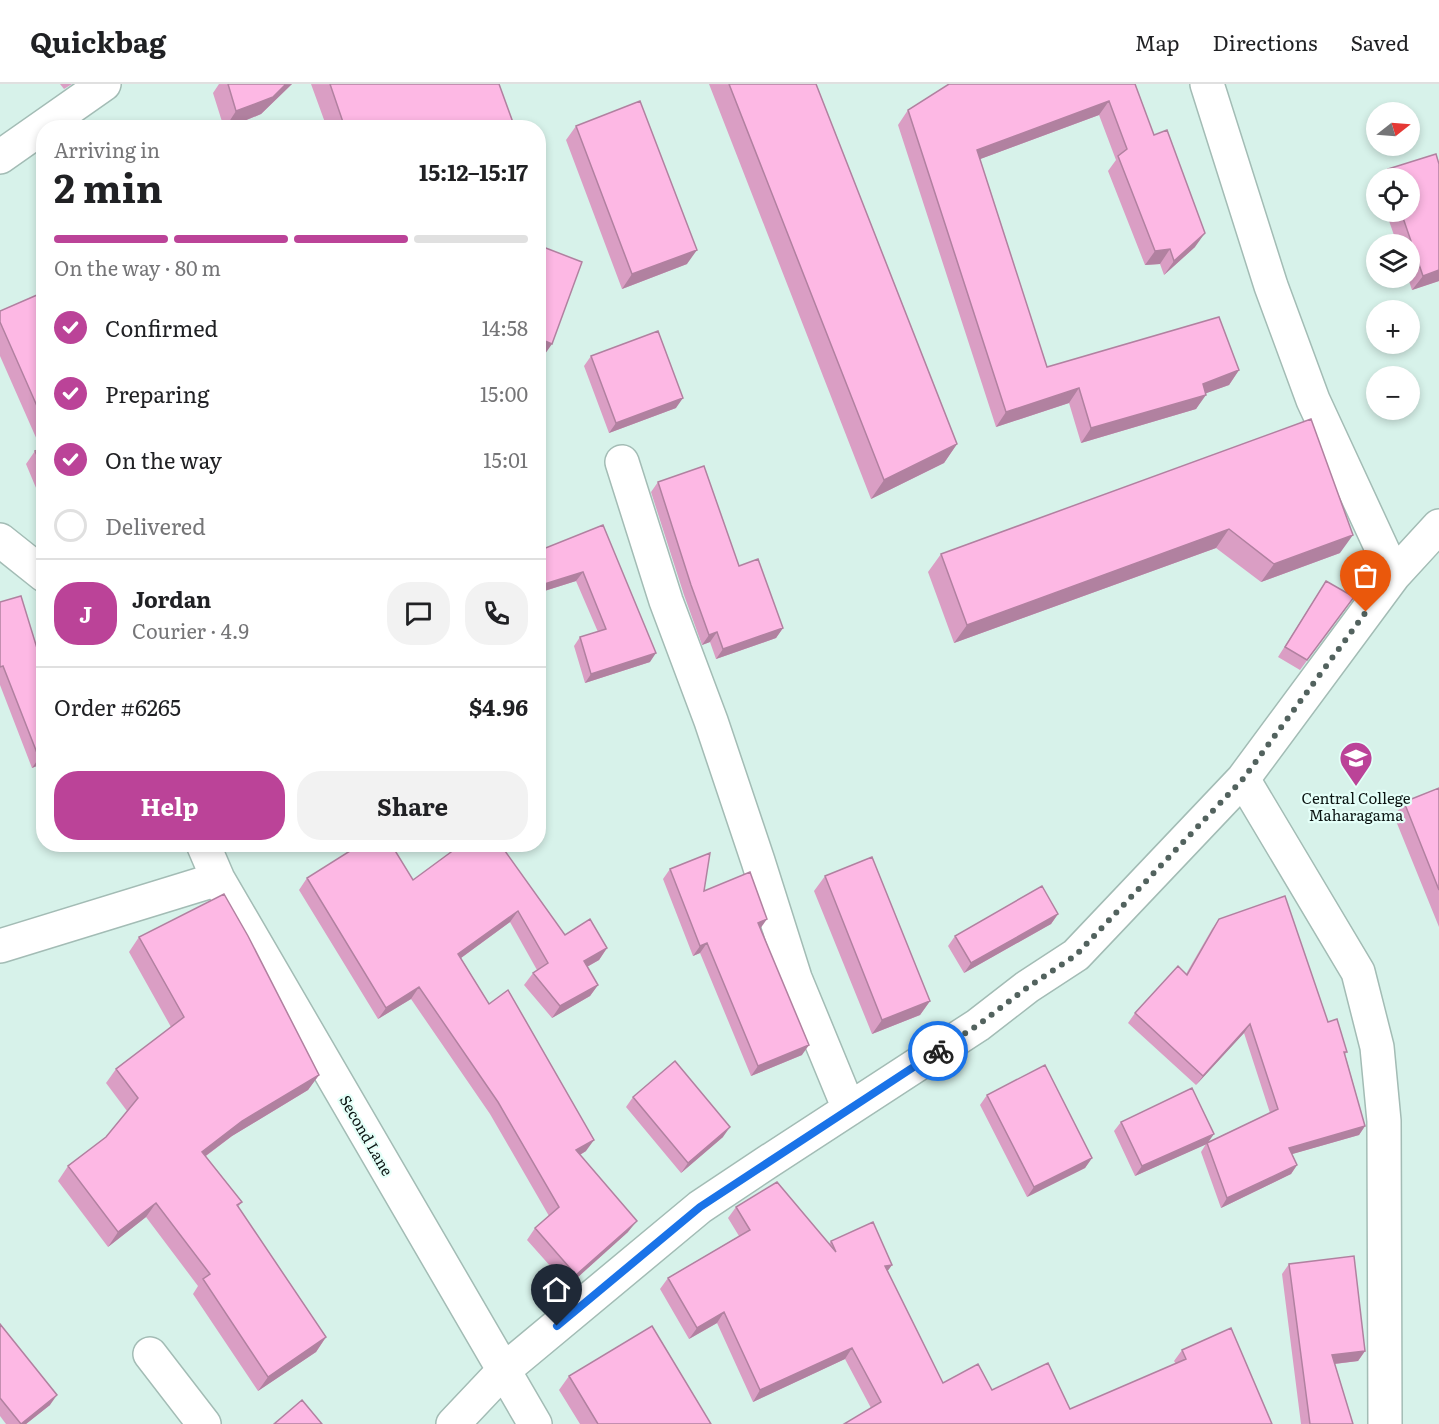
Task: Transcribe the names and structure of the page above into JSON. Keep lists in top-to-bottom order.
{
  "streets": {
    "street": ["Second Lane"]
  },
  "places": {
    "school or university": ["Central College Maharagama"]
  },
  "north": "right",
  "page": {
    "header": "Quickbag",
    "nav": ["Map", "Directions", "Saved"],
    "map_buttons": ["+", "−"],
    "heading": ["2 min", "Arriving in", "15:12–15:17"],
    "panel": [
      "Jordan",
      "Courier · 4.9",
      "Order #6265",
      "$4.96"
    ],
    "bar": "On the way · 80 m",
    "list": [
      ["Confirmed", "14:58"],
      ["Preparing", "15:00"],
      ["On the way", "15:01"],
      "Delivered"
    ],
    "round": "J",
    "buttons": ["Help", "Share"]
  }
}
